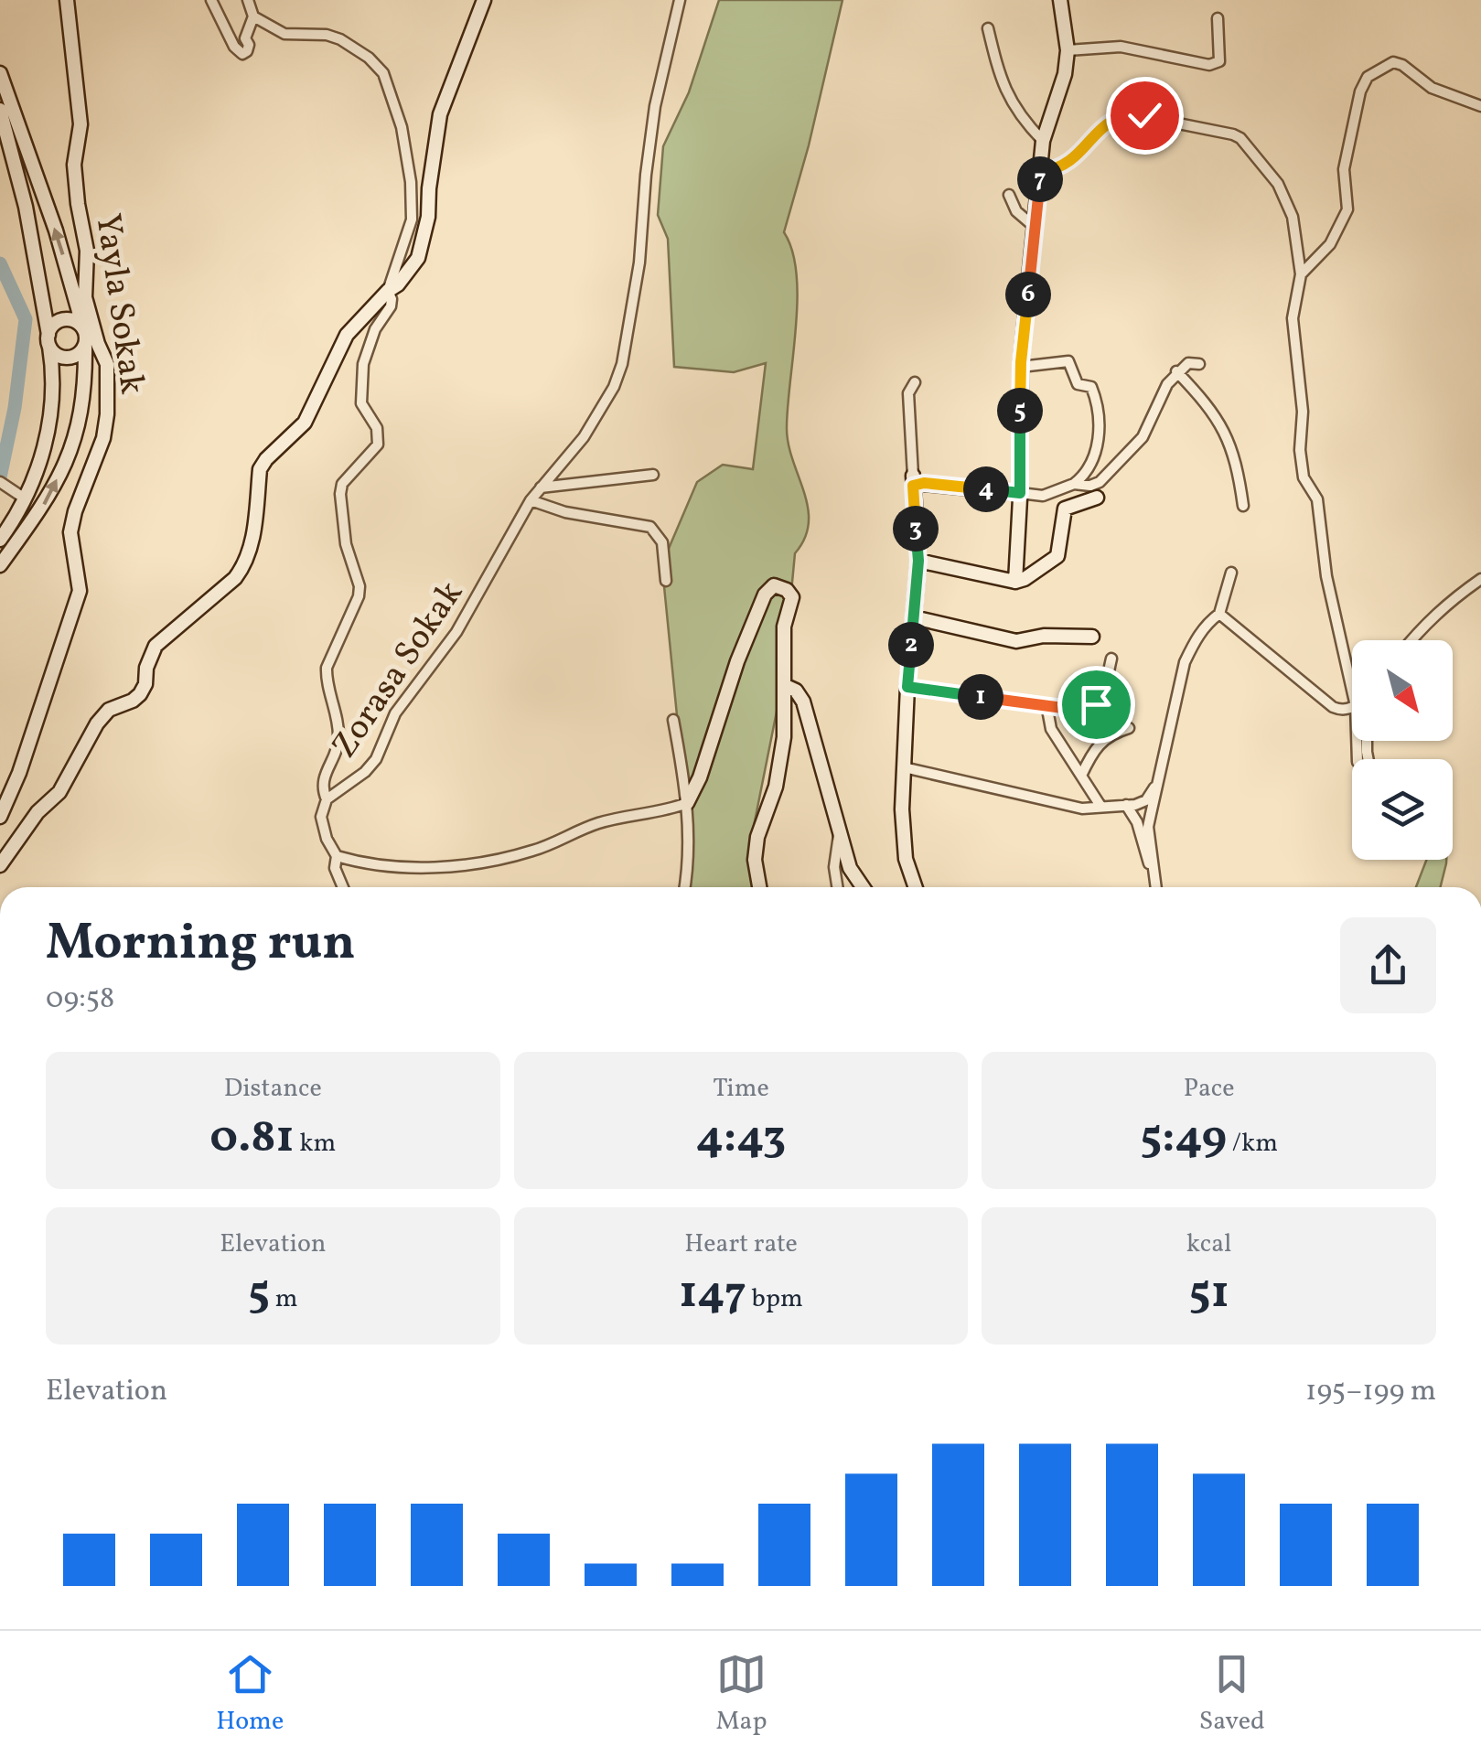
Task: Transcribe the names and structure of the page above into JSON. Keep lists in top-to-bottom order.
{
  "streets": {
    "street": ["Yayla Sokak", "Zorasa Sokak"]
  },
  "north": "bottom right",
  "page": {
    "pins": [
      "7",
      "6",
      "5",
      "4",
      "3",
      "2",
      "1"
    ],
    "heading": ["Morning run", "09:58"],
    "stats": [
      ["Distance", "0.81 km"],
      ["Time", "4:43"],
      ["Pace", "5:49 /km"],
      ["Elevation", "5 m"],
      ["Heart rate", "147 bpm"],
      ["kcal", "51"]
    ],
    "chart": ["Elevation", "195–199 m"],
    "tabs": ["Home", "Map", "Saved"]
  }
}
